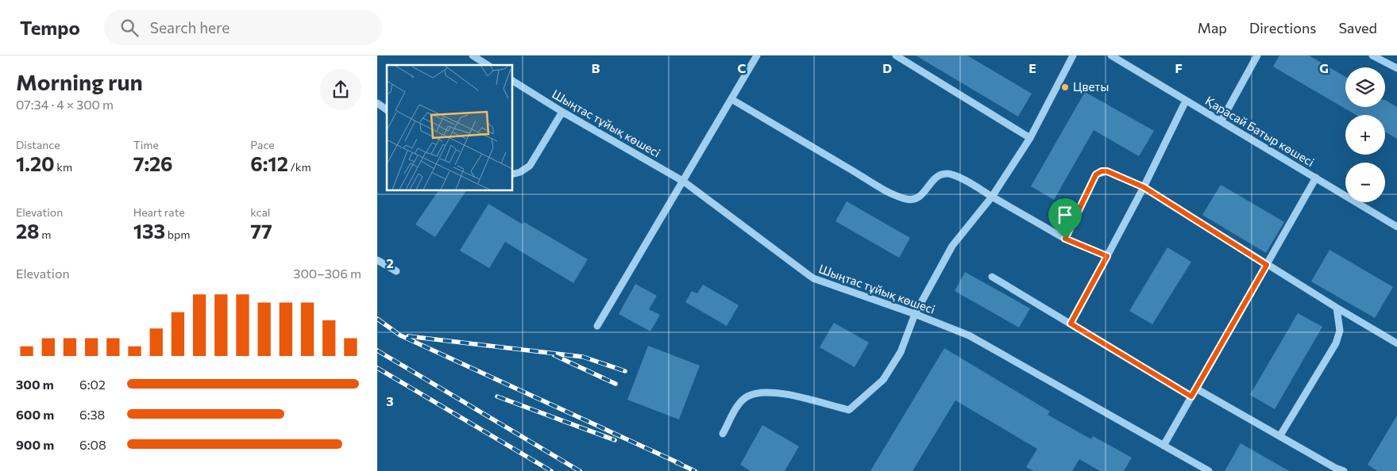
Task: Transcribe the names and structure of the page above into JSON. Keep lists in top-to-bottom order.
{
  "streets": {
    "street": ["Шыңтас тұйық көшесі", "Қарасай Батыр көшесі"]
  },
  "places": ["Цветы"],
  "page": {
    "header": "Tempo",
    "search": "Search here",
    "nav": ["Map", "Directions", "Saved"],
    "heading": ["Morning run", "07:34 · 4 × 300 m"],
    "map_buttons": ["+", "−"],
    "stats": [
      ["Distance", "1.20 km"],
      ["Time", "7:26"],
      ["Pace", "6:12 /km"],
      ["Elevation", "28 m"],
      ["Heart rate", "133 bpm"],
      ["kcal", "77"]
    ],
    "chart": ["Elevation", "300–306 m"],
    "list": [
      {
        "name": "300 m",
        "note": "6:02"
      },
      {
        "name": "600 m",
        "note": "6:38"
      },
      {
        "name": "900 m",
        "note": "6:08"
      }
    ]
  },
  "grid": {
    "columns": [
      "B",
      "C",
      "D",
      "E",
      "F",
      "G"
    ],
    "rows": ["2", "3"]
  }
}
